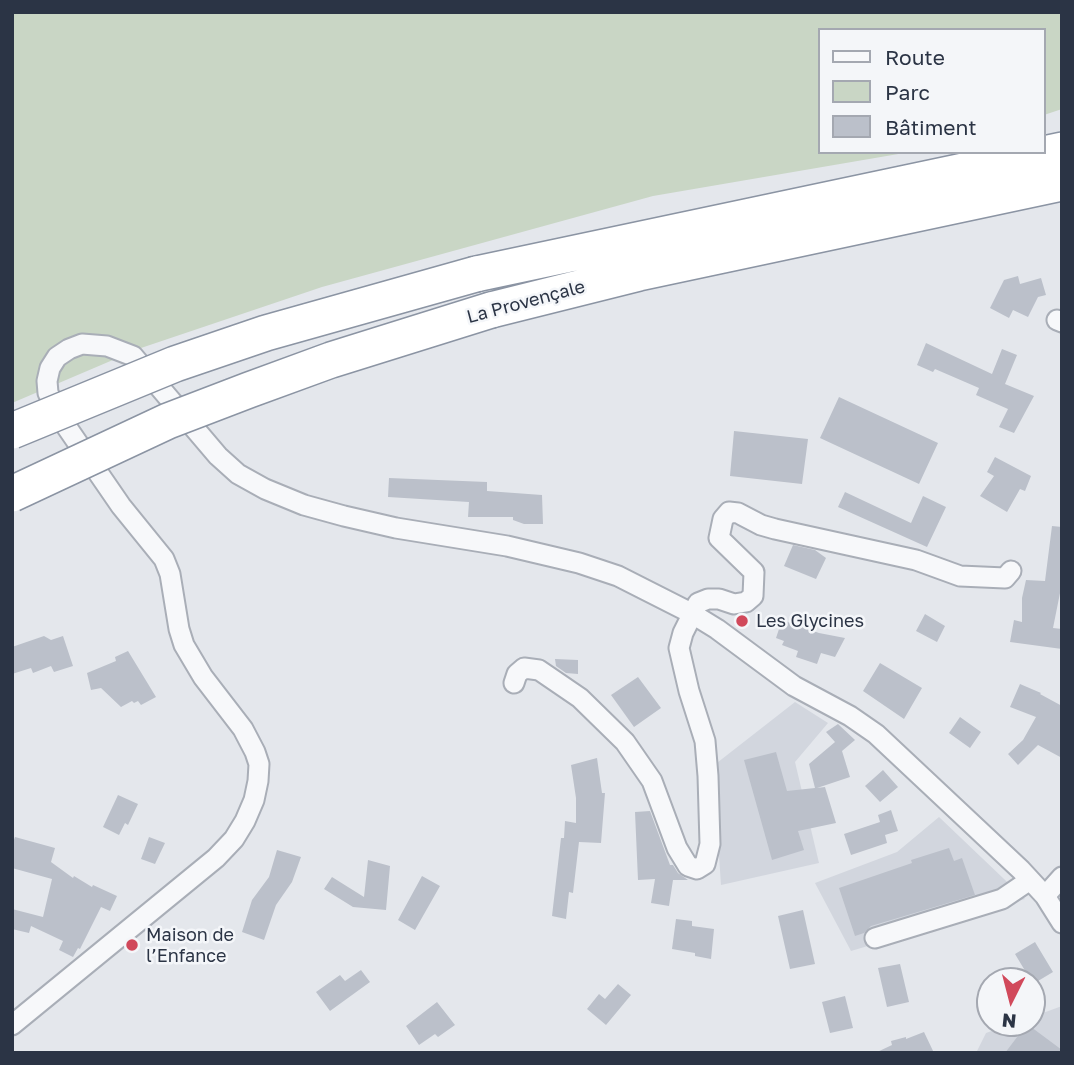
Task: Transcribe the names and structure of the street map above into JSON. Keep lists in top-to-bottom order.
{
  "streets": {
    "highway": ["La Provençale"]
  },
  "places": ["Les Glycines", "Maison de l’Enfance"],
  "legend": ["Route", "Parc", "Bâtiment"],
  "north": "bottom"
}
